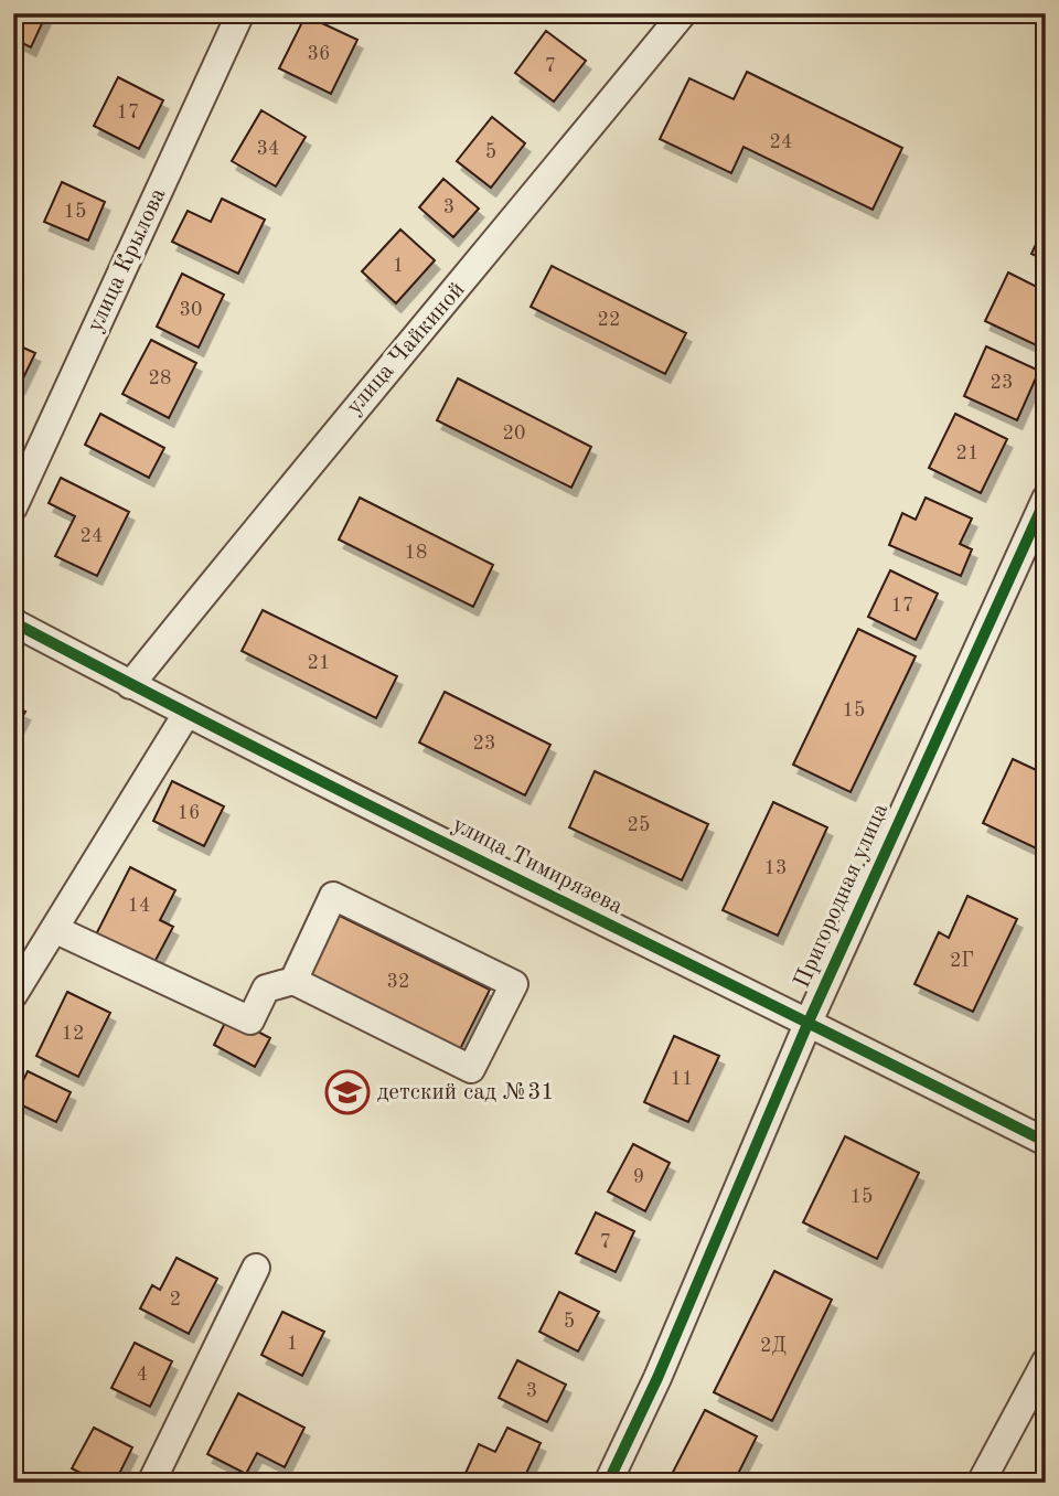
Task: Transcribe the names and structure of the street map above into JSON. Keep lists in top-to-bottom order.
{
  "streets": {
    "street": [
      "улица Крылова",
      "улица Чайкиной",
      "улица Тимирязева",
      "Пригородная улица"
    ]
  },
  "crossings": [
    ["улица Чайкиной", "улица Тимирязева"],
    ["улица Тимирязева", "Пригородная улица"]
  ],
  "places": {
    "school or university": ["детский сад №31"]
  },
  "house_numbers": [
    "36",
    "7",
    "17",
    "24",
    "34",
    "5",
    "3",
    "15",
    "1",
    "30",
    "22",
    "28",
    "23",
    "20",
    "21",
    "24",
    "18",
    "17",
    "21",
    "15",
    "23",
    "16",
    "25",
    "13",
    "14",
    "2Г",
    "32",
    "12",
    "11",
    "9",
    "15",
    "7",
    "2",
    "5",
    "1",
    "2Д",
    "4",
    "3"
  ]
}
